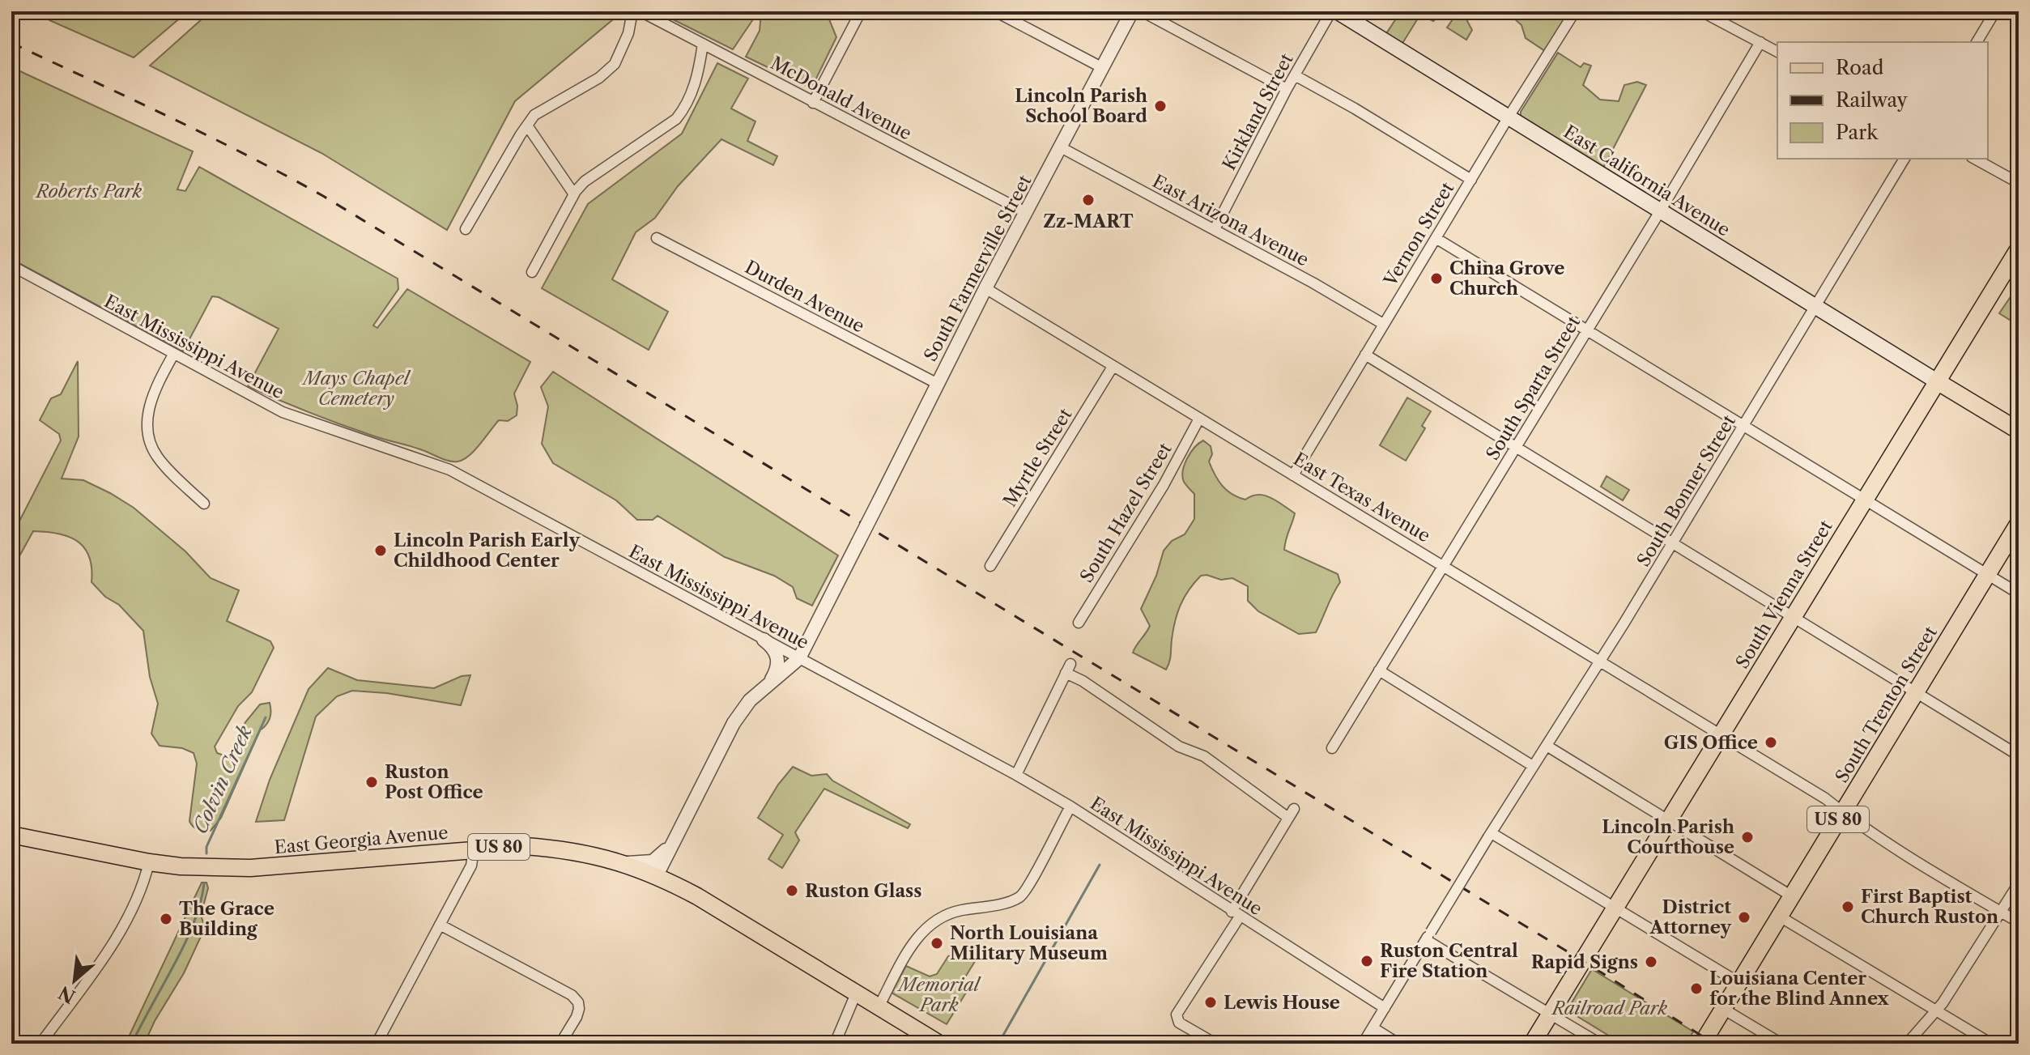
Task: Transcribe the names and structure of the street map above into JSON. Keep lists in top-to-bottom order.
{
  "streets": {
    "main road": [
      "East California Avenue",
      "South Vienna Street",
      "South Trenton Street",
      "US 80",
      "East Georgia Avenue"
    ],
    "street": [
      "McDonald Avenue",
      "Kirkland Street",
      "East Arizona Avenue",
      "Vernon Street",
      "South Farmerville Street",
      "Durden Avenue",
      "East Mississippi Avenue",
      "South Sparta Street",
      "Myrtle Street",
      "South Bonner Street",
      "East Texas Avenue",
      "South Hazel Street"
    ]
  },
  "crossings": [
    ["McDonald Avenue", "South Farmerville Street"],
    ["Kirkland Street", "East Arizona Avenue"],
    ["East California Avenue", "Vernon Street"],
    ["East California Avenue", "South Sparta Street"],
    ["East California Avenue", "South Bonner Street"],
    ["East California Avenue", "South Vienna Street"],
    ["East Arizona Avenue", "Vernon Street"],
    ["East Arizona Avenue", "South Farmerville Street"],
    ["Vernon Street", "East Texas Avenue"],
    ["South Farmerville Street", "Durden Avenue"],
    ["South Farmerville Street", "East Mississippi Avenue"],
    ["South Farmerville Street", "East Texas Avenue"],
    ["East Mississippi Avenue", "South Bonner Street"],
    ["South Sparta Street", "East Texas Avenue"],
    ["Myrtle Street", "East Texas Avenue"],
    ["South Bonner Street", "East Texas Avenue"],
    ["East Texas Avenue", "South Hazel Street"],
    ["East Texas Avenue", "South Vienna Street"],
    ["East Texas Avenue", "South Trenton Street"]
  ],
  "water": ["Colvin Creek"],
  "parks": [
    "Roberts Park",
    "Mays Chapel Cemetery",
    "Memorial Park",
    "Railroad Park"
  ],
  "places": [
    "Lincoln Parish School Board",
    "Zz-MART",
    "China Grove Church",
    "Lincoln Parish Early Childhood Center",
    "GIS Office",
    "Ruston Post Office",
    "Lincoln Parish Courthouse",
    "Ruston Glass",
    "First Baptist Church Ruston",
    "District Attorney",
    "The Grace Building",
    "North Louisiana Military Museum",
    "Ruston Central Fire Station",
    "Rapid Signs",
    "Louisiana Center for the Blind Annex",
    "Lewis House"
  ],
  "legend": ["Road", "Railway", "Park"],
  "north": "bottom left"
}
